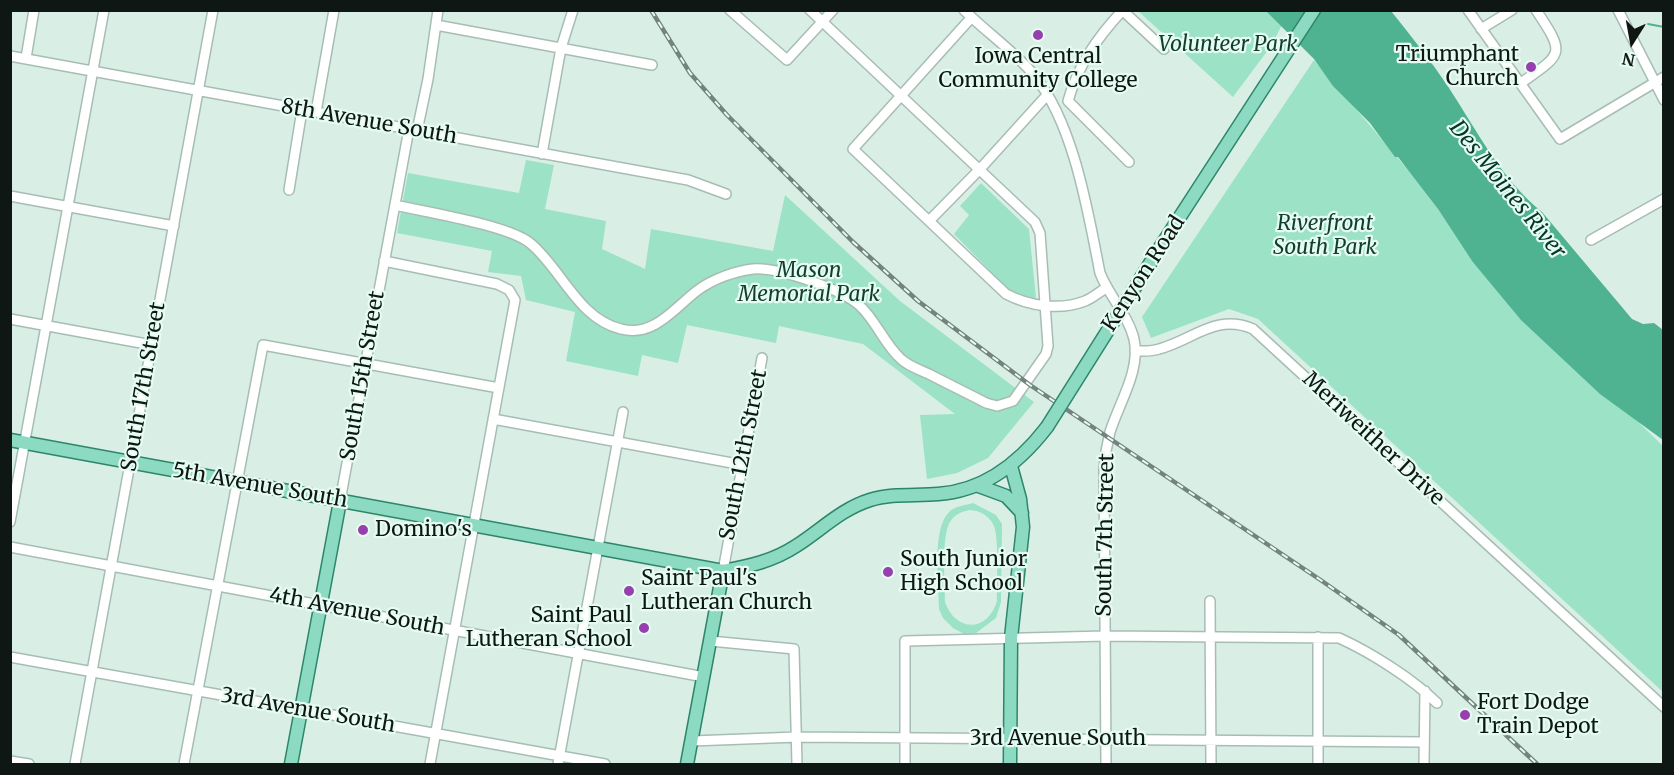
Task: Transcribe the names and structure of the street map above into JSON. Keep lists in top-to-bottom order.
{
  "streets": {
    "main road": [
      "Kenyon Road",
      "South 15th Street",
      "South 12th Street",
      "5th Avenue South"
    ],
    "street": [
      "8th Avenue South",
      "South 17th Street",
      "Meriweither Drive",
      "South 7th Street",
      "4th Avenue South",
      "3rd Avenue South"
    ]
  },
  "crossings": [
    ["8th Avenue South", "South 15th Street"],
    ["8th Avenue South", "South 17th Street"],
    ["Kenyon Road", "South 12th Street"],
    ["Kenyon Road", "5th Avenue South"],
    ["South 15th Street", "5th Avenue South"],
    ["South 15th Street", "4th Avenue South"],
    ["South 15th Street", "3rd Avenue South"],
    ["South 17th Street", "5th Avenue South"],
    ["South 17th Street", "4th Avenue South"],
    ["South 17th Street", "3rd Avenue South"],
    ["Meriweither Drive", "South 7th Street"],
    ["South 12th Street", "5th Avenue South"],
    ["South 12th Street", "4th Avenue South"],
    ["South 12th Street", "3rd Avenue South"],
    ["South 7th Street", "3rd Avenue South"]
  ],
  "water": ["Des Moines River"],
  "parks": ["Volunteer Park", "Riverfront South Park", "Mason Memorial Park"],
  "places": [
    "Iowa Central Community College",
    "Triumphant Church",
    "Domino's",
    "South Junior High School",
    "Saint Paul's Lutheran Church",
    "Saint Paul Lutheran School",
    "Fort Dodge Train Depot"
  ],
  "north": "bottom"
}
